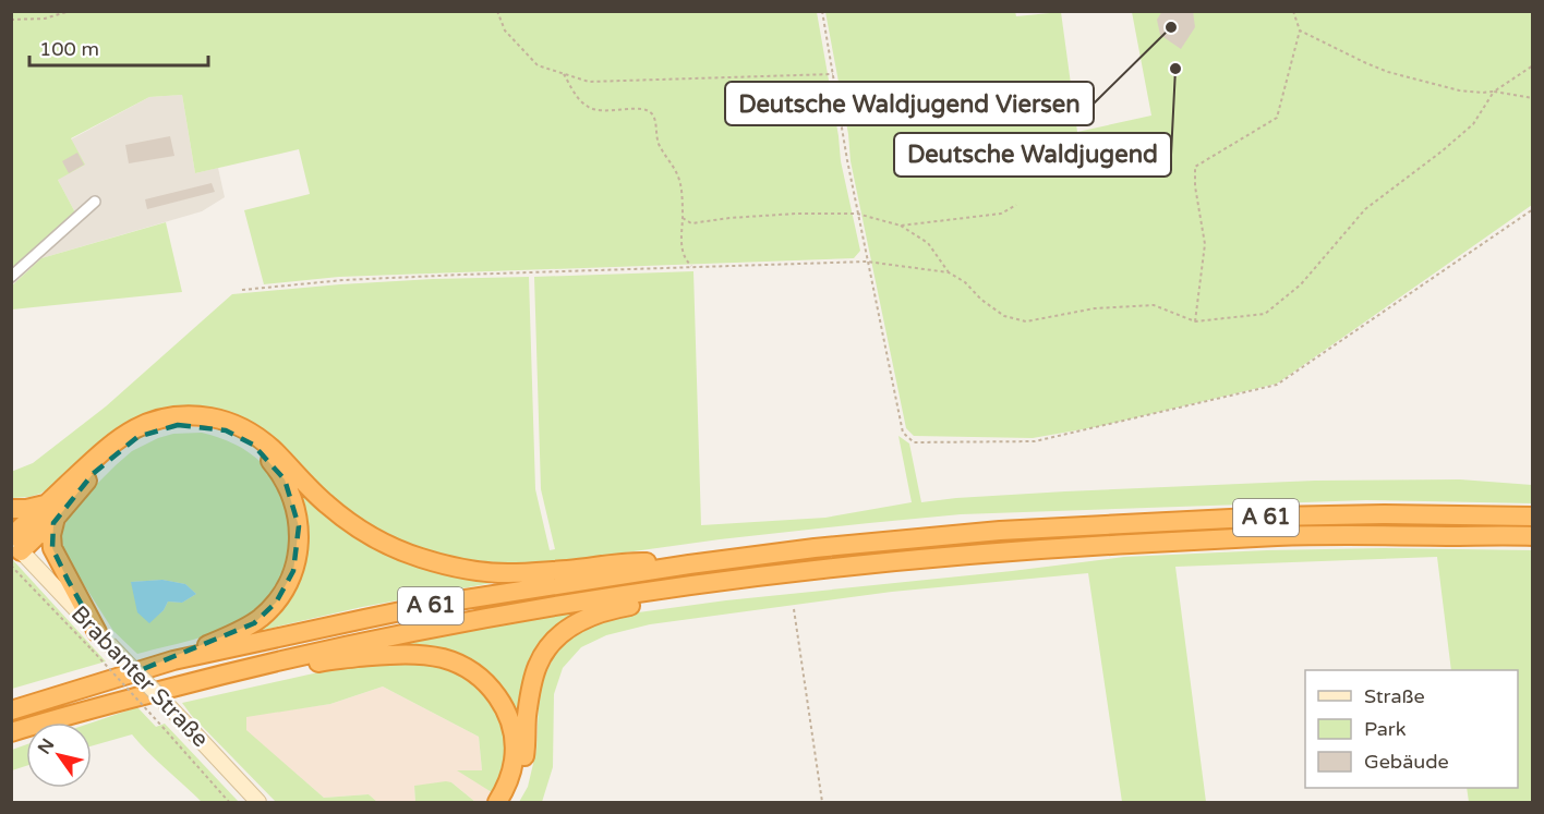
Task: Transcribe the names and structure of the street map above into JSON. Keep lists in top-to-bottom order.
{
  "streets": {
    "highway": ["A 61"],
    "main road": ["Brabanter Straße"]
  },
  "places": ["Deutsche Waldjugend Viersen", "Deutsche Waldjugend"],
  "legend": ["Straße", "Park", "Gebäude"],
  "scale_bar": "100 m",
  "north": "top left"
}
